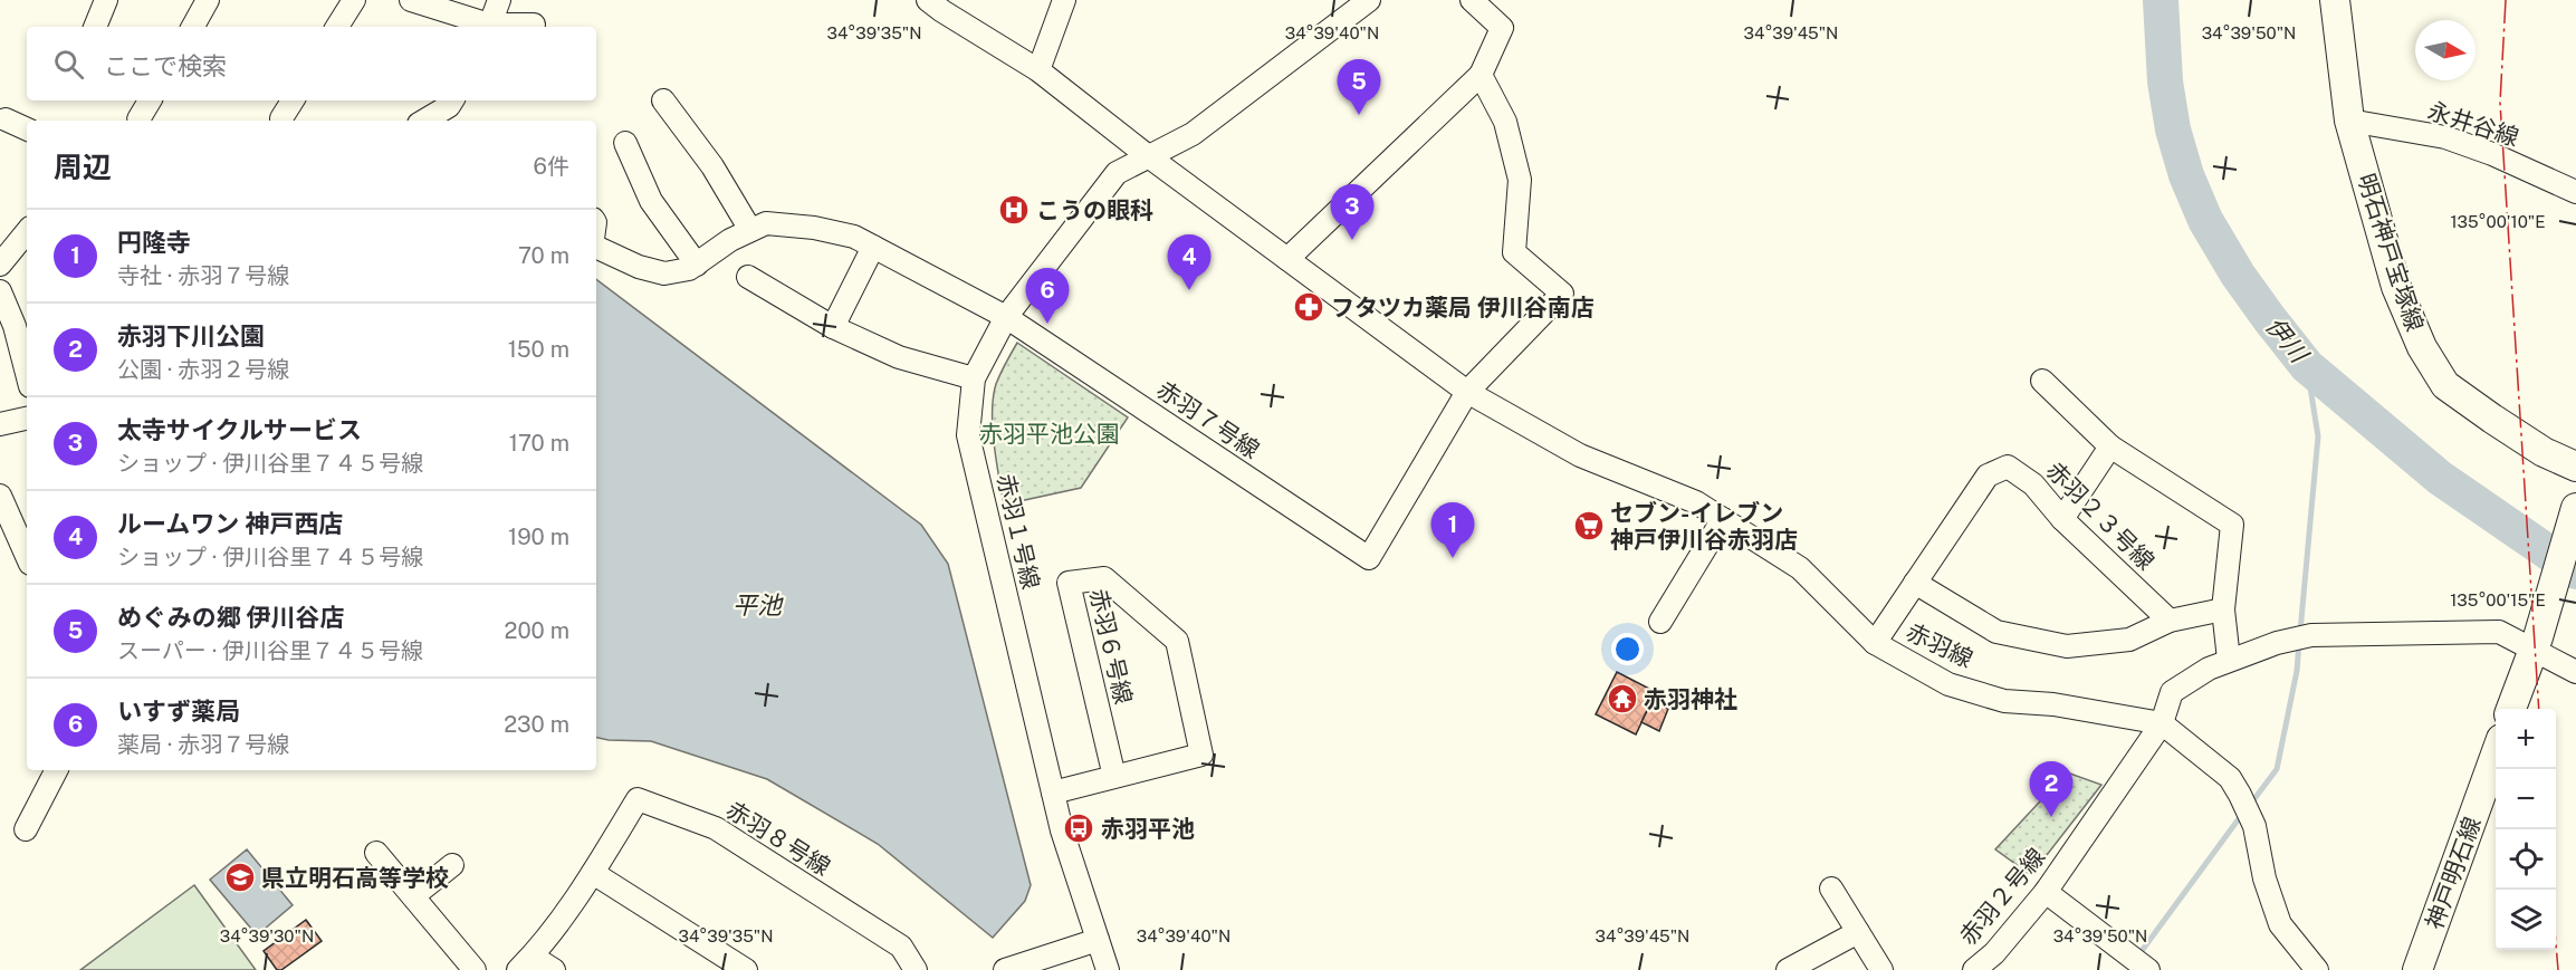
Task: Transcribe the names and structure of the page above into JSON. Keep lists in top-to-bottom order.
{
  "streets": {
    "main road": ["明石神戸宝塚線", "神戸明石線"],
    "street": [
      "永井谷線",
      "赤羽７号線",
      "赤羽２３号線",
      "赤羽１号線",
      "赤羽線",
      "赤羽６号線",
      "赤羽８号線",
      "赤羽２号線"
    ]
  },
  "crossings": [
    ["永井谷線", "明石神戸宝塚線"],
    ["赤羽７号線", "赤羽１号線"],
    ["赤羽７号線", "赤羽線"],
    ["赤羽２３号線", "赤羽線"],
    ["赤羽１号線", "赤羽線"],
    ["赤羽１号線", "赤羽６号線"],
    ["赤羽線", "赤羽２号線"]
  ],
  "water": ["伊川", "平池"],
  "parks": ["赤羽平池公園"],
  "places": {
    "hospital": ["こうの眼科"],
    "pharmacy": ["フタツカ薬局 伊川谷南店"],
    "supermarket": ["セブン-イレブン 神戸伊川谷赤羽店"],
    "temple": ["赤羽神社"],
    "bus stop": ["赤羽平池"],
    "school or university": ["県立明石高等学校"]
  },
  "north": "right",
  "page": {
    "search": "ここで検索",
    "pins": [
      "5",
      "3",
      "4",
      "6",
      "1",
      "2"
    ],
    "heading": ["周辺", "6件"],
    "list": [
      {
        "mark": "1",
        "name": "円隆寺",
        "note": "寺社 · 赤羽７号線",
        "value": "70 m"
      },
      {
        "mark": "2",
        "name": "赤羽下川公園",
        "note": "公園 · 赤羽２号線",
        "value": "150 m"
      },
      {
        "mark": "3",
        "name": "太寺サイクルサービス",
        "note": "ショップ · 伊川谷里７４５号線",
        "value": "170 m"
      },
      {
        "mark": "4",
        "name": "ルームワン 神戸西店",
        "note": "ショップ · 伊川谷里７４５号線",
        "value": "190 m"
      },
      {
        "mark": "5",
        "name": "めぐみの郷 伊川谷店",
        "note": "スーパー · 伊川谷里７４５号線",
        "value": "200 m"
      },
      {
        "mark": "6",
        "name": "いすず薬局",
        "note": "薬局 · 赤羽７号線",
        "value": "230 m"
      }
    ],
    "map_buttons": ["+", "−"]
  },
  "coordinates": [
    "34°39'35\"N",
    "34°39'40\"N",
    "34°39'45\"N",
    "34°39'50\"N",
    "135°00'10\"E",
    "135°00'15\"E",
    "34°39'30\"N"
  ]
}
